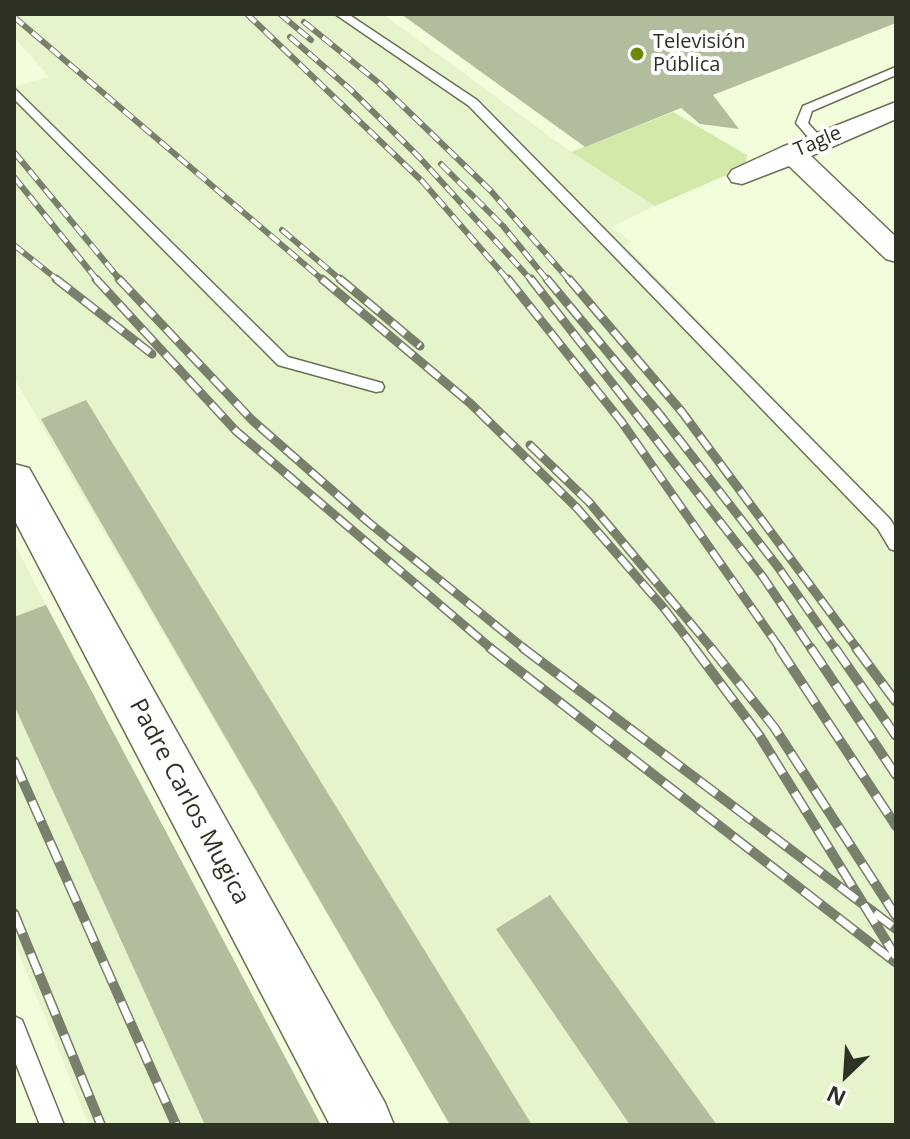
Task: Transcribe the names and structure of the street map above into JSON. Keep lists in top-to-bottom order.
{
  "streets": {
    "street": ["Tagle", "Padre Carlos Mugica"]
  },
  "places": ["Televisión Pública"],
  "north": "bottom left"
}
